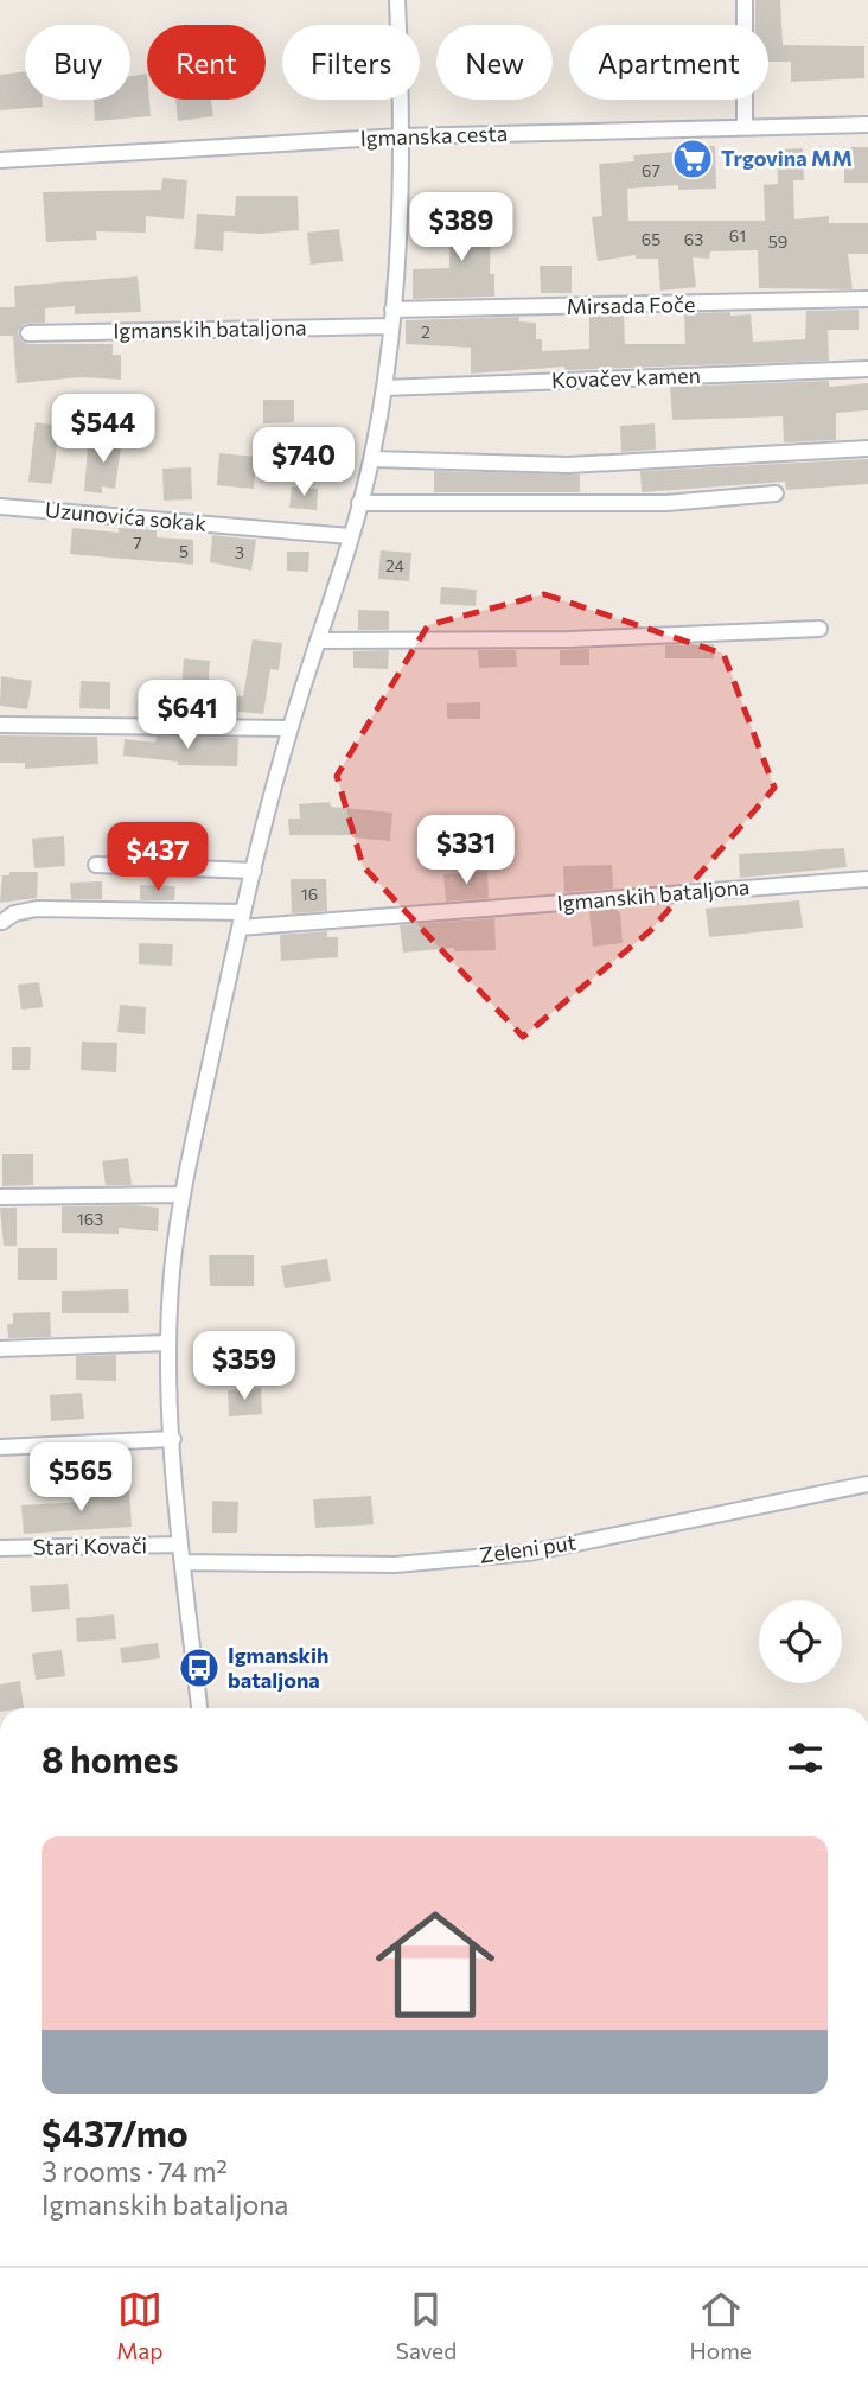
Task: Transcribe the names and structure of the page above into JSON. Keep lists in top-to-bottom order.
{
  "streets": {
    "street": [
      "Igmanska cesta",
      "Mirsada Foče",
      "Igmanskih bataljona",
      "Kovačev kamen",
      "Uzunovića sokak",
      "Stari Kovači",
      "Zeleni put"
    ]
  },
  "crossings": [
    ["Mirsada Foče", "Igmanskih bataljona"]
  ],
  "places": {
    "supermarket": ["Trgovina MM"],
    "bus stop": ["Igmanskih bataljona"]
  },
  "house_numbers": [
    "67",
    "61",
    "65",
    "63",
    "59",
    "2",
    "7",
    "5",
    "3",
    "24",
    "16",
    "163"
  ],
  "page": {
    "chip": [
      "Buy",
      "Rent",
      "Filters",
      "New",
      "Apartment"
    ],
    "price": [
      "$389",
      "$544",
      "$740",
      "$641",
      "$331",
      "$437",
      "$359",
      "$565"
    ],
    "heading": "8 homes",
    "list": [
      {
        "name": "$437/mo",
        "note": "3 rooms · 74 m² · Igmanskih bataljona"
      }
    ],
    "tabs": ["Map", "Saved", "Home"]
  }
}
